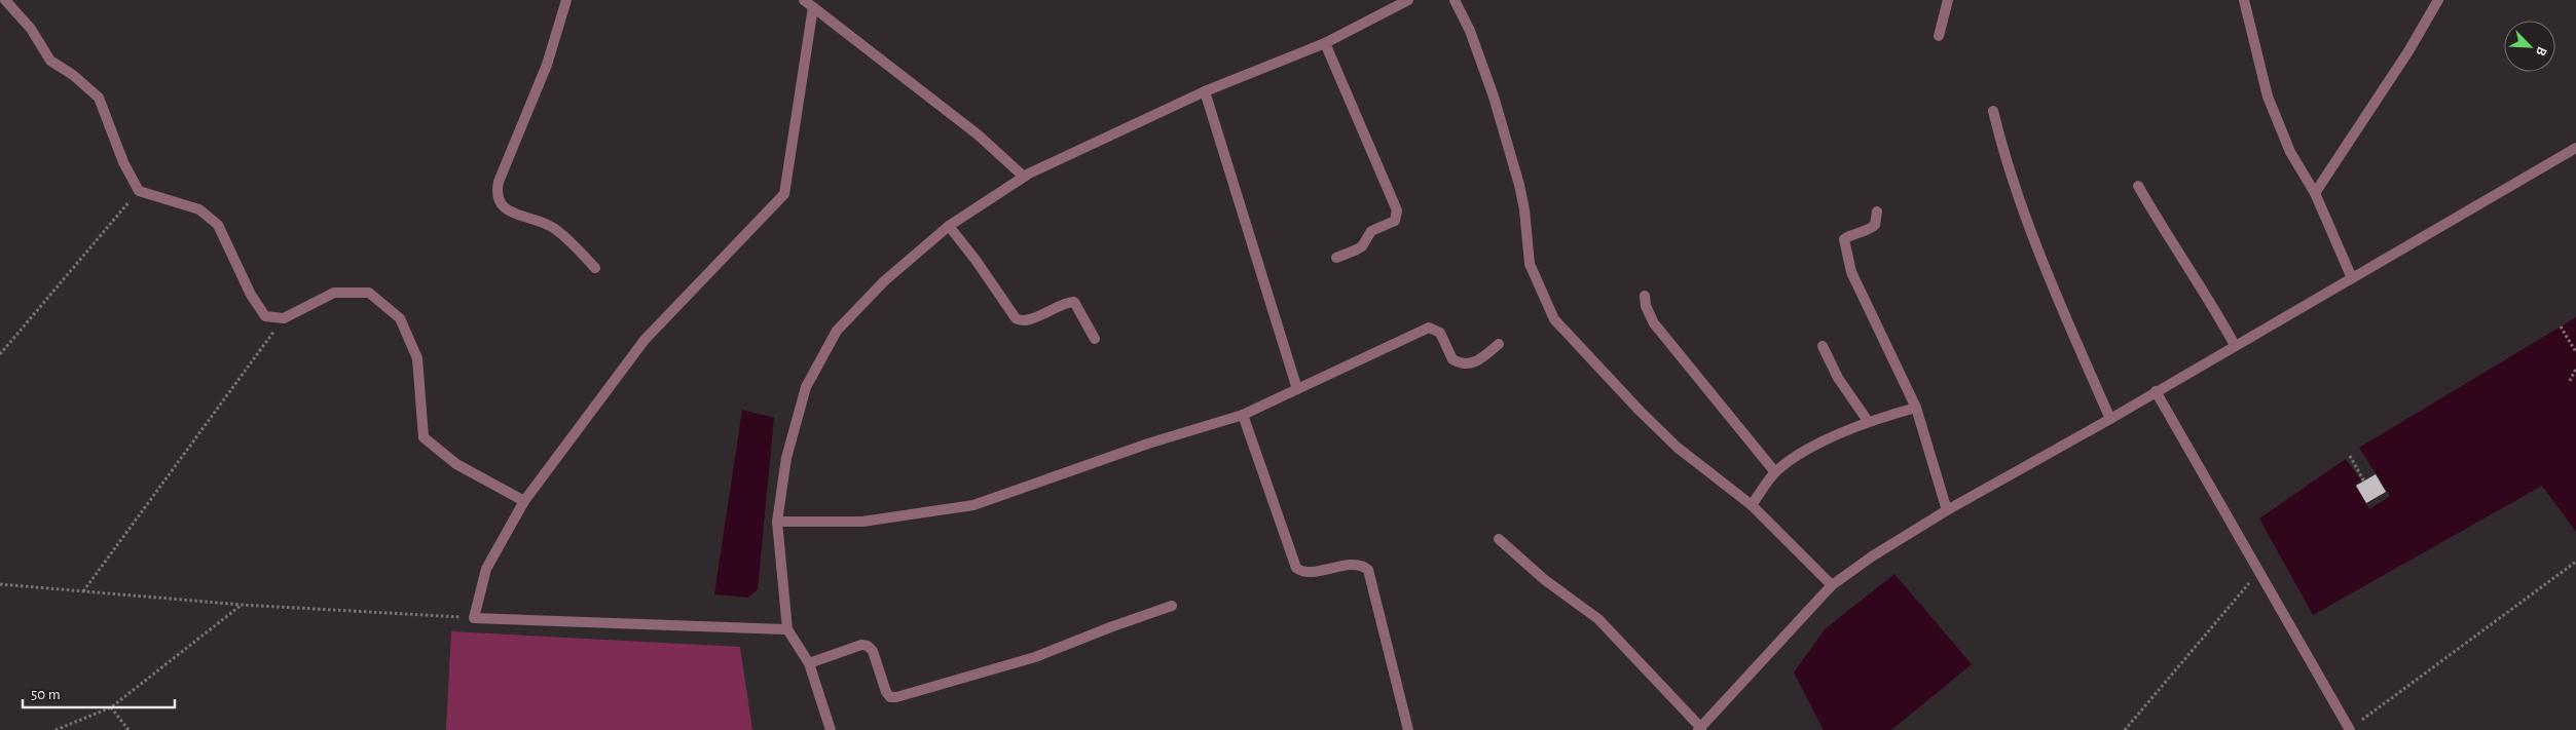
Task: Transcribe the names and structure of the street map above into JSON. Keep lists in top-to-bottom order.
{
  "scale_bar": "50 m",
  "north": "bottom right"
}
